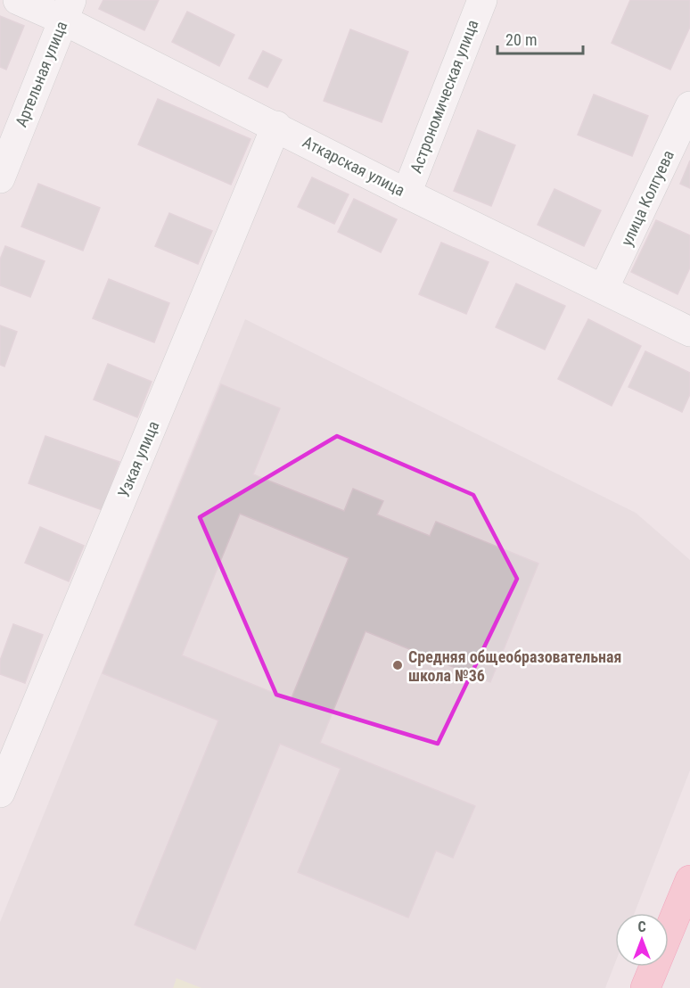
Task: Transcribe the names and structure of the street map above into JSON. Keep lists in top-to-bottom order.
{
  "streets": {
    "street": [
      "Артельная улица",
      "Астрономическая улица",
      "Аткарская улица",
      "улица Колгуева",
      "Узкая улица"
    ]
  },
  "crossings": [
    ["Артельная улица", "Аткарская улица"],
    ["Астрономическая улица", "Аткарская улица"],
    ["Аткарская улица", "улица Колгуева"],
    ["Аткарская улица", "Узкая улица"]
  ],
  "places": ["Средняя общеобразовательная школа №36"],
  "scale_bar": "20 m",
  "north": "top"
}
